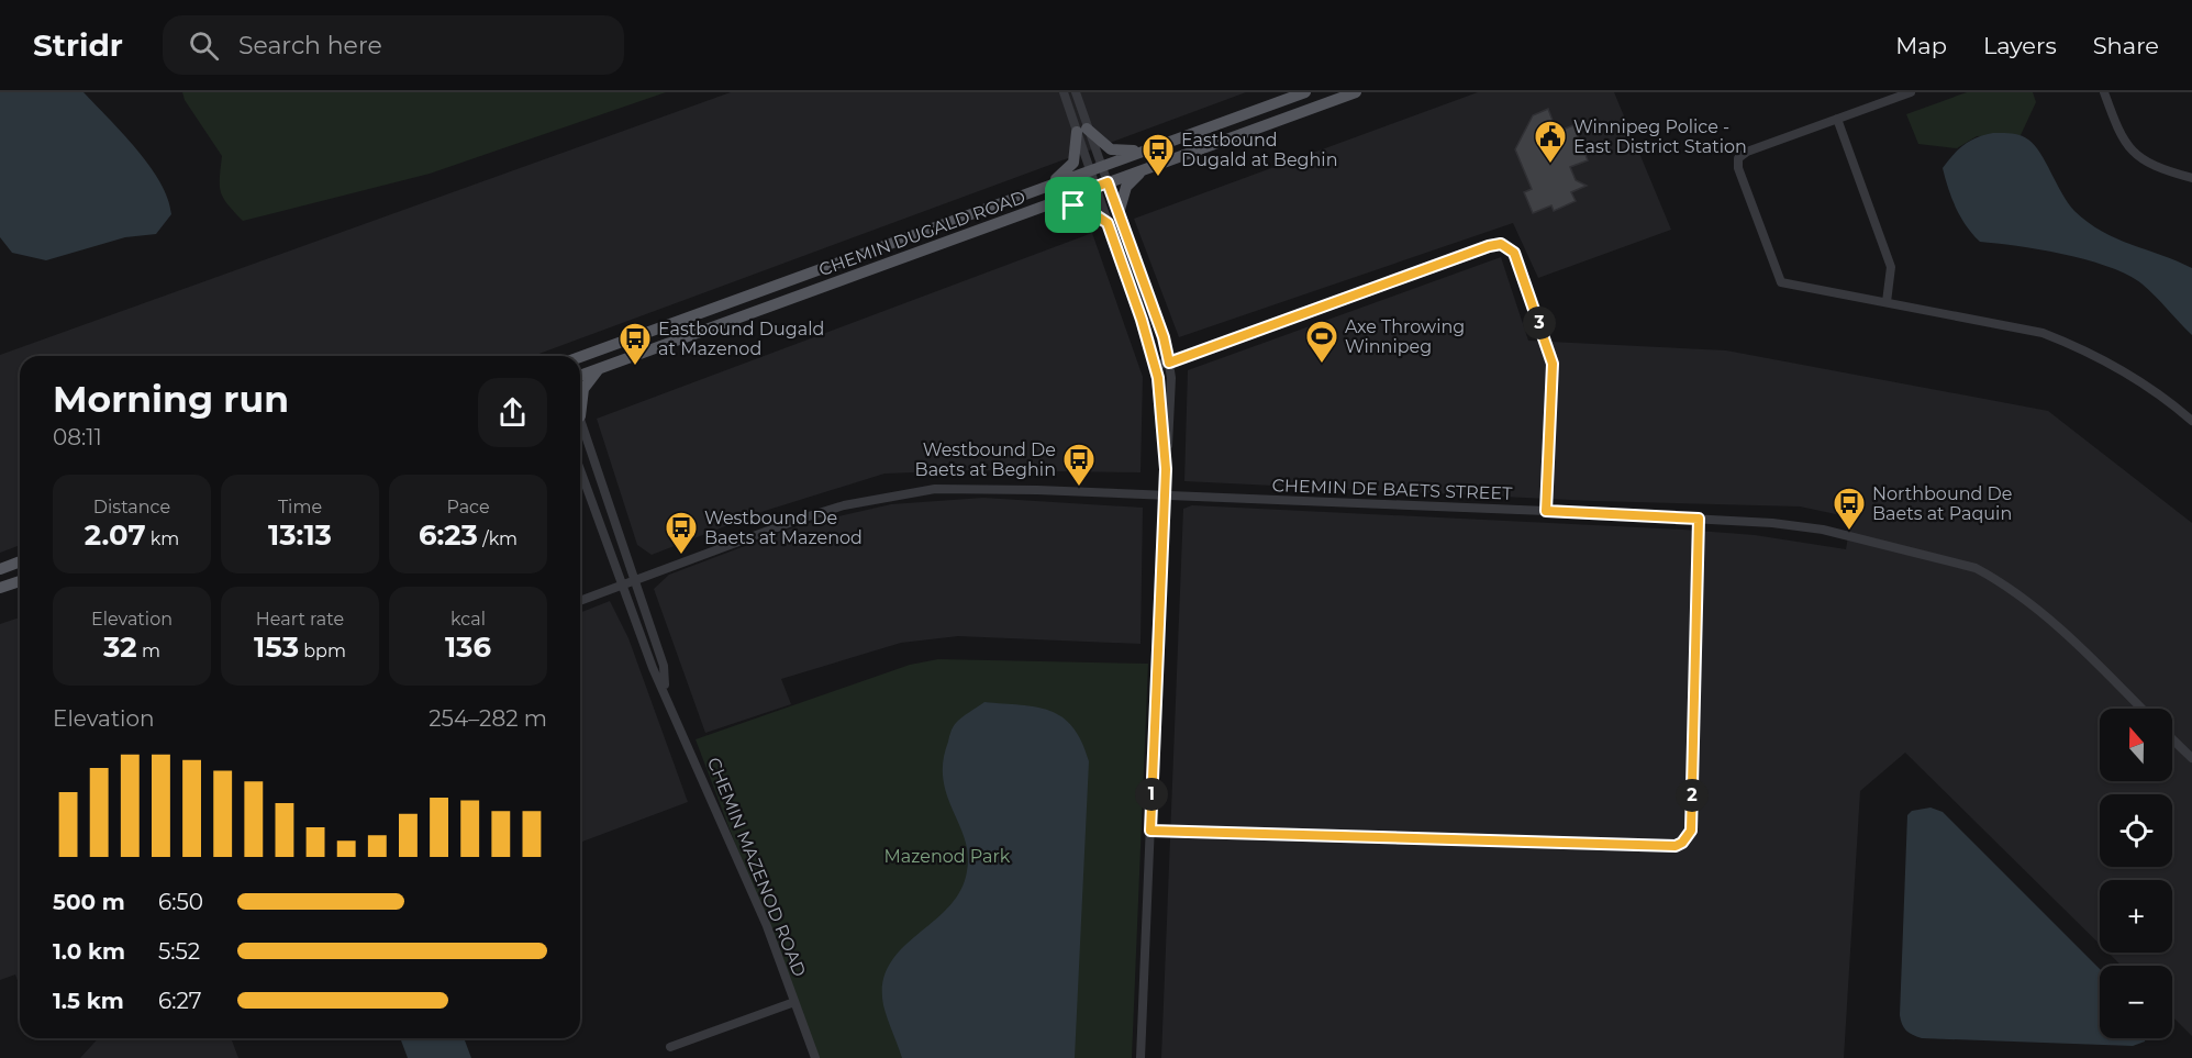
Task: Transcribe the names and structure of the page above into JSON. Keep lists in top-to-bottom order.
{
  "streets": {
    "main road": ["CHEMIN DUGALD ROAD"],
    "street": ["CHEMIN DE BAETS STREET", "CHEMIN MAZENOD ROAD"]
  },
  "crossings": [
    ["CHEMIN DE BAETS STREET", "CHEMIN MAZENOD ROAD"]
  ],
  "parks": ["Mazenod Park"],
  "places": {
    "public building": ["Winnipeg Police - East District Station"],
    "bus stop": [
      "Eastbound Dugald at Beghin",
      "Eastbound Dugald at Mazenod",
      "Westbound De Baets at Beghin",
      "Northbound De Baets at Paquin",
      "Westbound De Baets at Mazenod"
    ],
    "sports": ["Axe Throwing Winnipeg"]
  },
  "north": "top",
  "page": {
    "header": "Stridr",
    "search": "Search here",
    "nav": ["Map", "Layers", "Share"],
    "pins": ["3", "1", "2"],
    "heading": ["Morning run", "08:11"],
    "stats": [
      ["Distance", "2.07 km"],
      ["Time", "13:13"],
      ["Pace", "6:23 /km"],
      ["Elevation", "32 m"],
      ["Heart rate", "153 bpm"],
      ["kcal", "136"]
    ],
    "chart": ["Elevation", "254–282 m"],
    "map_buttons": ["+", "−"],
    "list": [
      {
        "name": "500 m",
        "note": "6:50"
      },
      {
        "name": "1.0 km",
        "note": "5:52"
      },
      {
        "name": "1.5 km",
        "note": "6:27"
      }
    ]
  }
}
